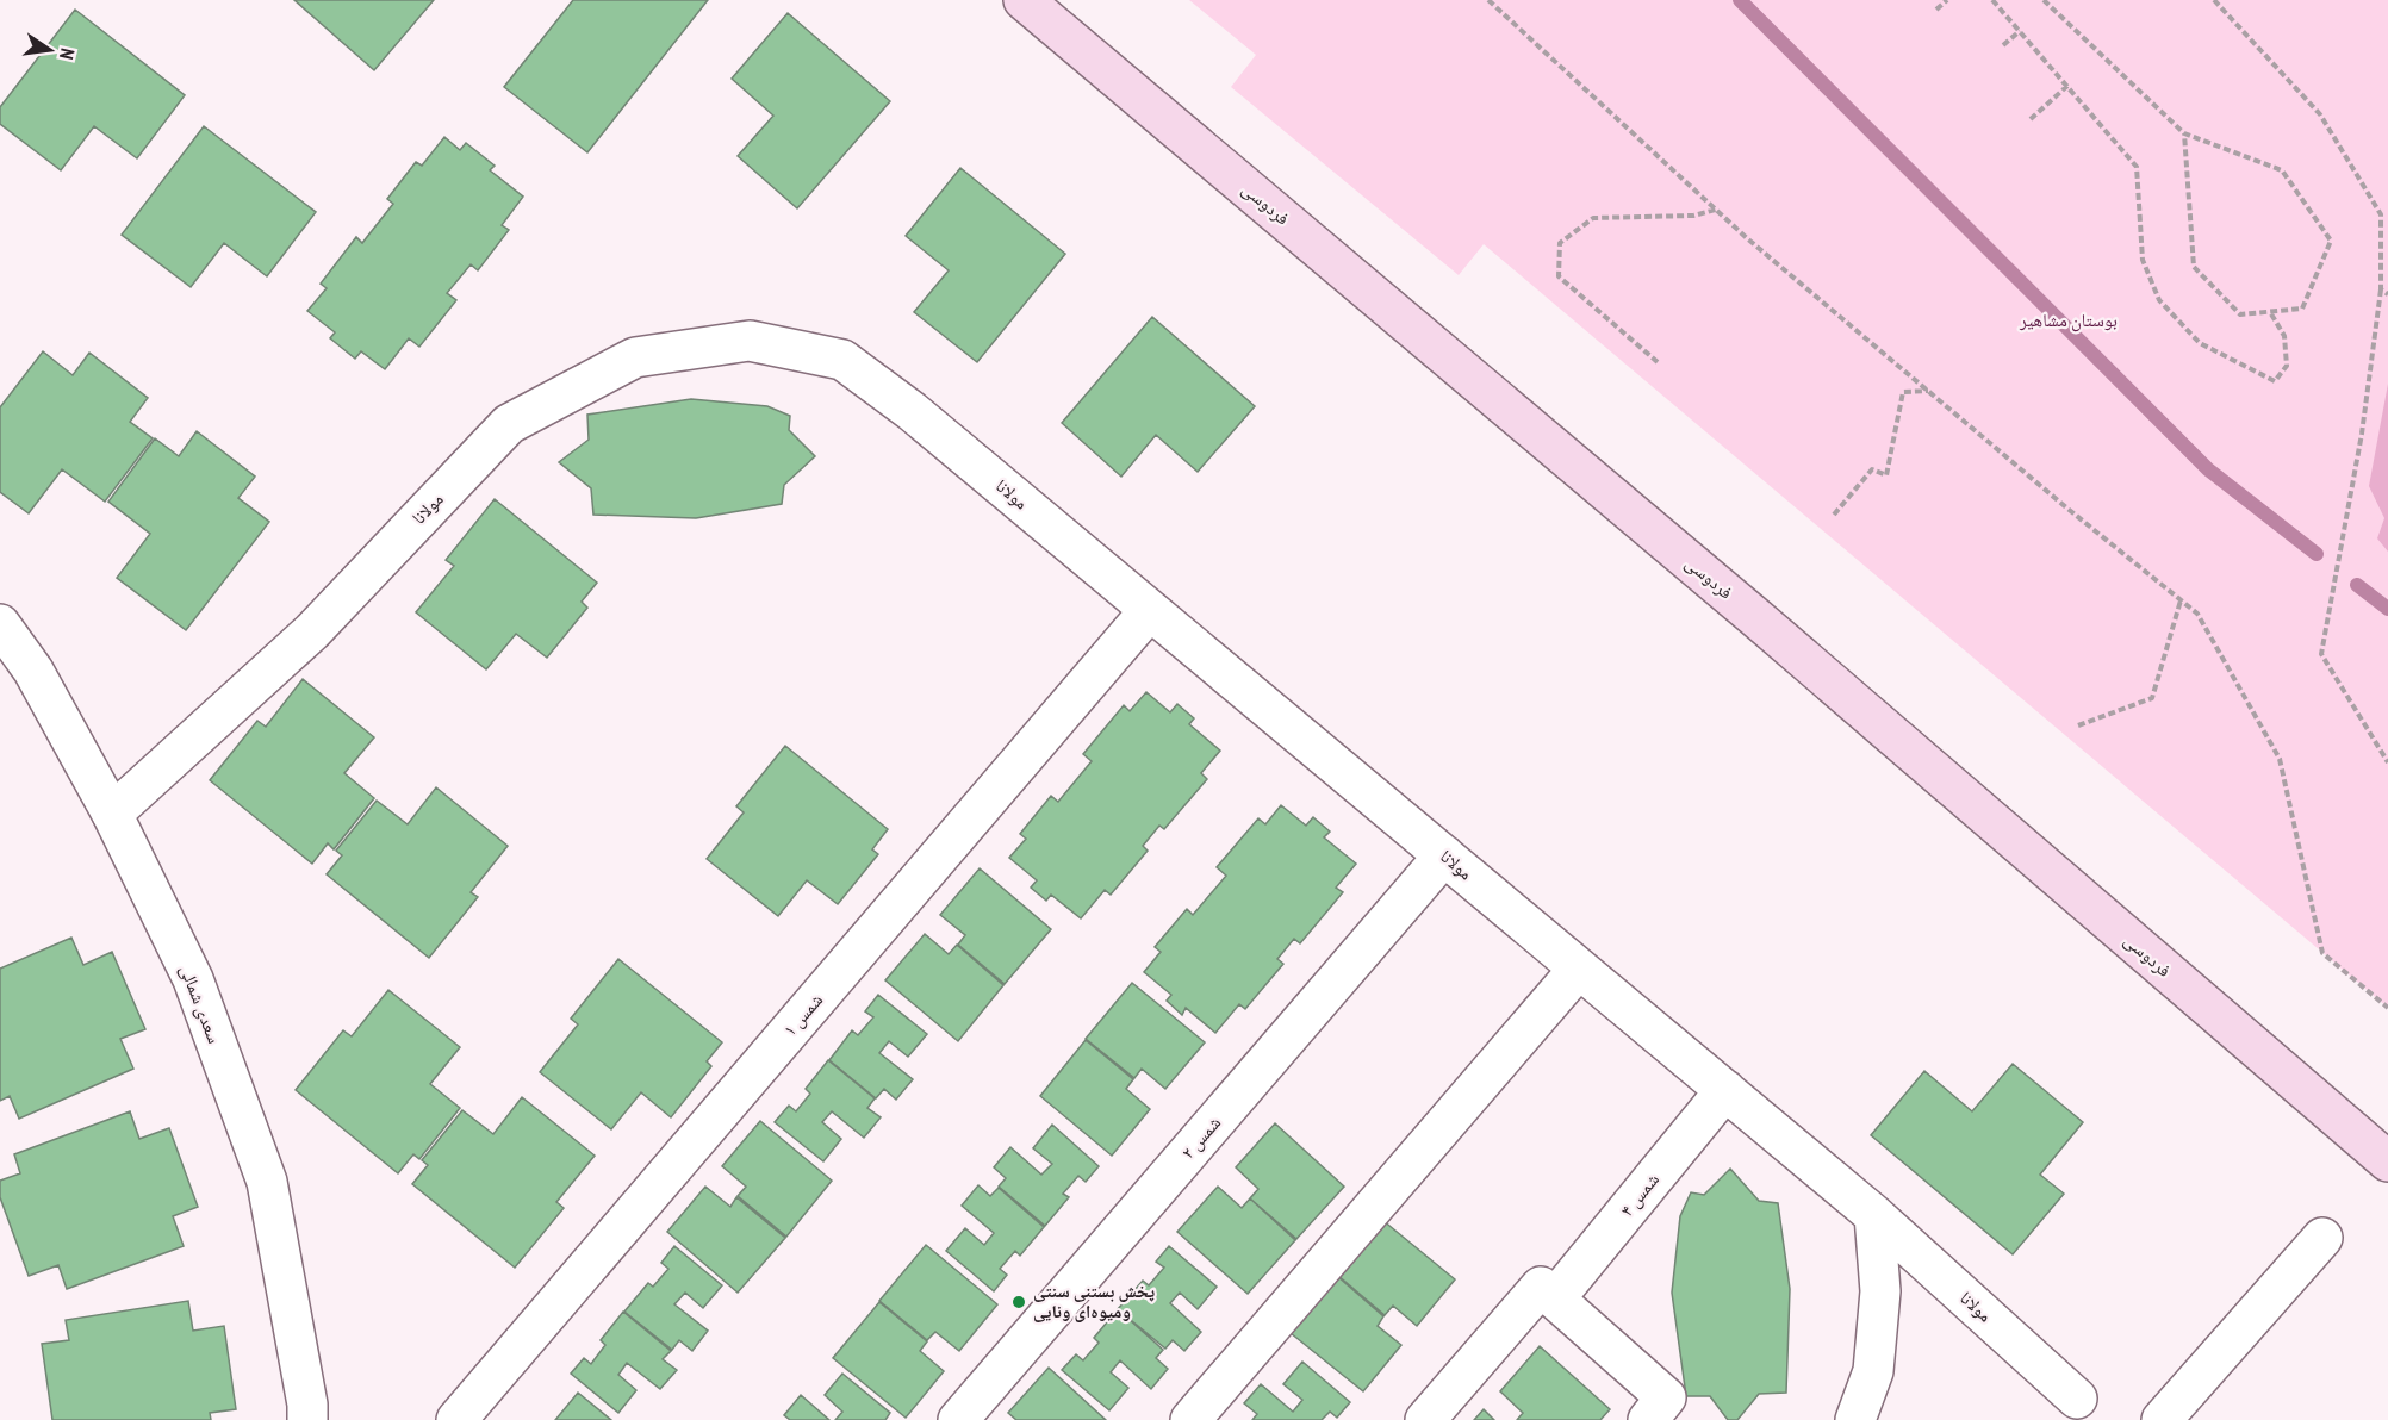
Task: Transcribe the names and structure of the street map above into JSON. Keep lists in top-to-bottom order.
{
  "streets": {
    "main road": ["فردوسی"],
    "street": [
      "مولانا",
      "سعدی شمالی",
      "شمس ۱",
      "شمس ۲",
      "شمس ۴"
    ]
  },
  "crossings": [
    ["مولانا", "سعدی شمالی"],
    ["مولانا", "شمس ۱"],
    ["مولانا", "شمس ۲"],
    ["مولانا", "شمس ۴"]
  ],
  "parks": ["بوستان مشاهیر"],
  "places": ["پخش بستنی سنتی ومیوه‌ای ونایی"],
  "north": "right"
}
